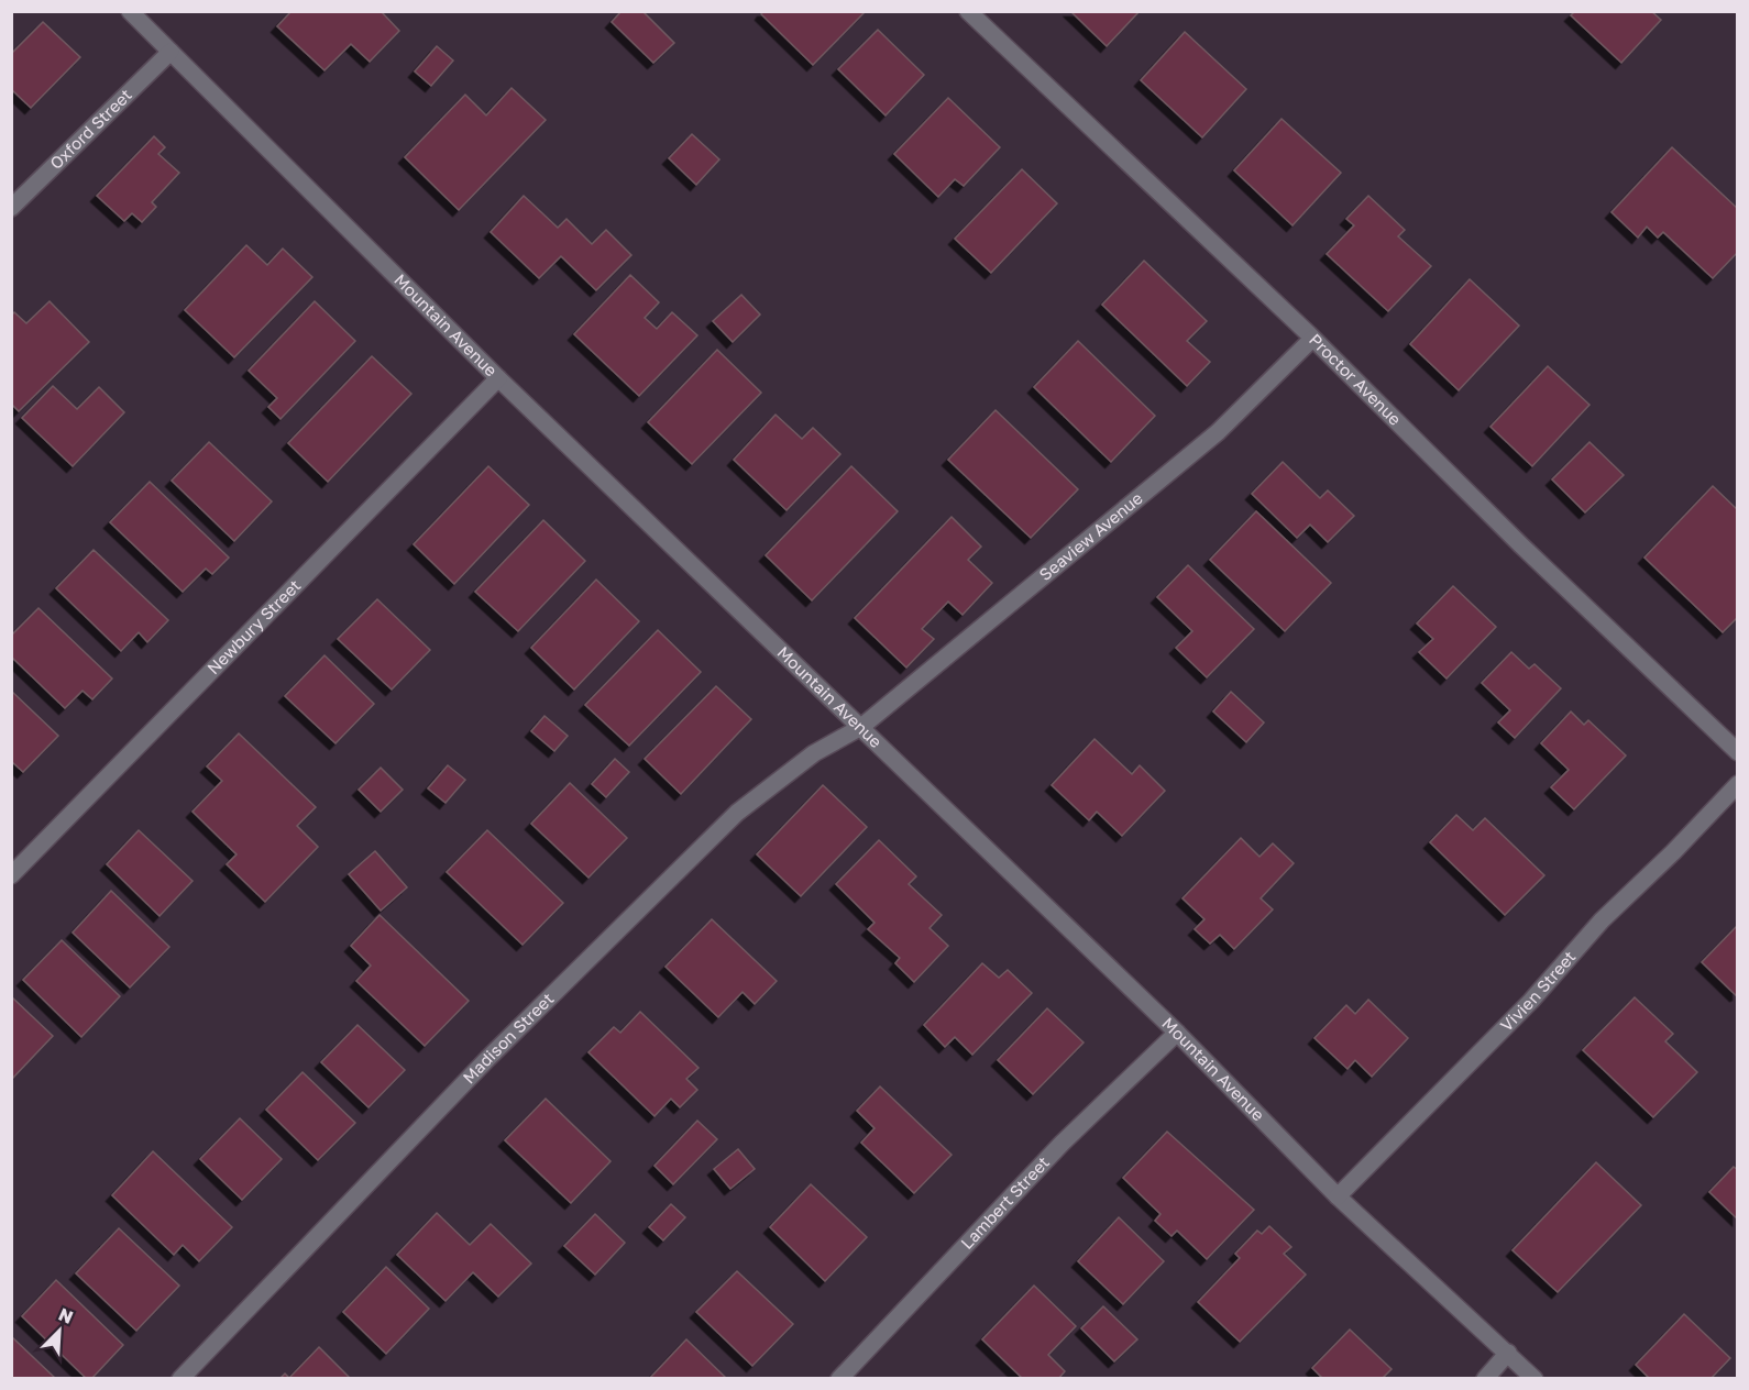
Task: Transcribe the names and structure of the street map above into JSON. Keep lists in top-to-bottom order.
{
  "streets": {
    "street": [
      "Oxford Street",
      "Mountain Avenue",
      "Proctor Avenue",
      "Seaview Avenue",
      "Newbury Street",
      "Vivien Street",
      "Madison Street",
      "Lambert Street"
    ]
  },
  "crossings": [
    ["Oxford Street", "Mountain Avenue"],
    ["Mountain Avenue", "Seaview Avenue"],
    ["Mountain Avenue", "Newbury Street"],
    ["Mountain Avenue", "Vivien Street"],
    ["Mountain Avenue", "Madison Street"],
    ["Mountain Avenue", "Lambert Street"],
    ["Proctor Avenue", "Seaview Avenue"],
    ["Seaview Avenue", "Madison Street"]
  ],
  "north": "top right"
}
